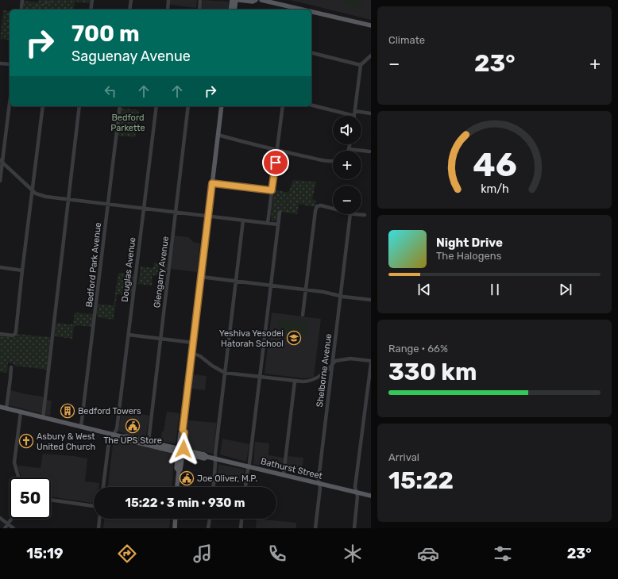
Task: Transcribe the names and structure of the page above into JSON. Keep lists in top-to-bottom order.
{
  "streets": {
    "main road": ["Bathurst Street"],
    "street": [
      "Bedford Park Avenue",
      "Douglas Avenue",
      "Glengarry Avenue",
      "Shelborne Avenue"
    ]
  },
  "crossings": [
    ["Bedford Park Avenue", "Bathurst Street"],
    ["Douglas Avenue", "Bathurst Street"],
    ["Glengarry Avenue", "Bathurst Street"],
    ["Shelborne Avenue", "Bathurst Street"]
  ],
  "parks": ["Bedford Parkette"],
  "places": {
    "school or university": ["Yeshiva Yesodei Hatorah School"],
    "building": ["Bedford Towers"],
    "public building": ["The UPS Store", "Joe Oliver, M.P."],
    "church": ["Asbury & West United Church"]
  },
  "page": {
    "tile": [
      "Climate",
      ["Range · 66%", "330 km"],
      ["Arrival", "15:22"]
    ],
    "turn": ["700 m", "Saguenay Avenue"],
    "heat": ["−", "23°", "+"],
    "map_buttons": ["+", "−"],
    "song": ["Night Drive", "The Halogens"],
    "limit": "50",
    "trip": "15:22 · 3 min · 930 m",
    "tabs": ["15:19", "23°"],
    "gauge": ["46", "km/h"]
  }
}
